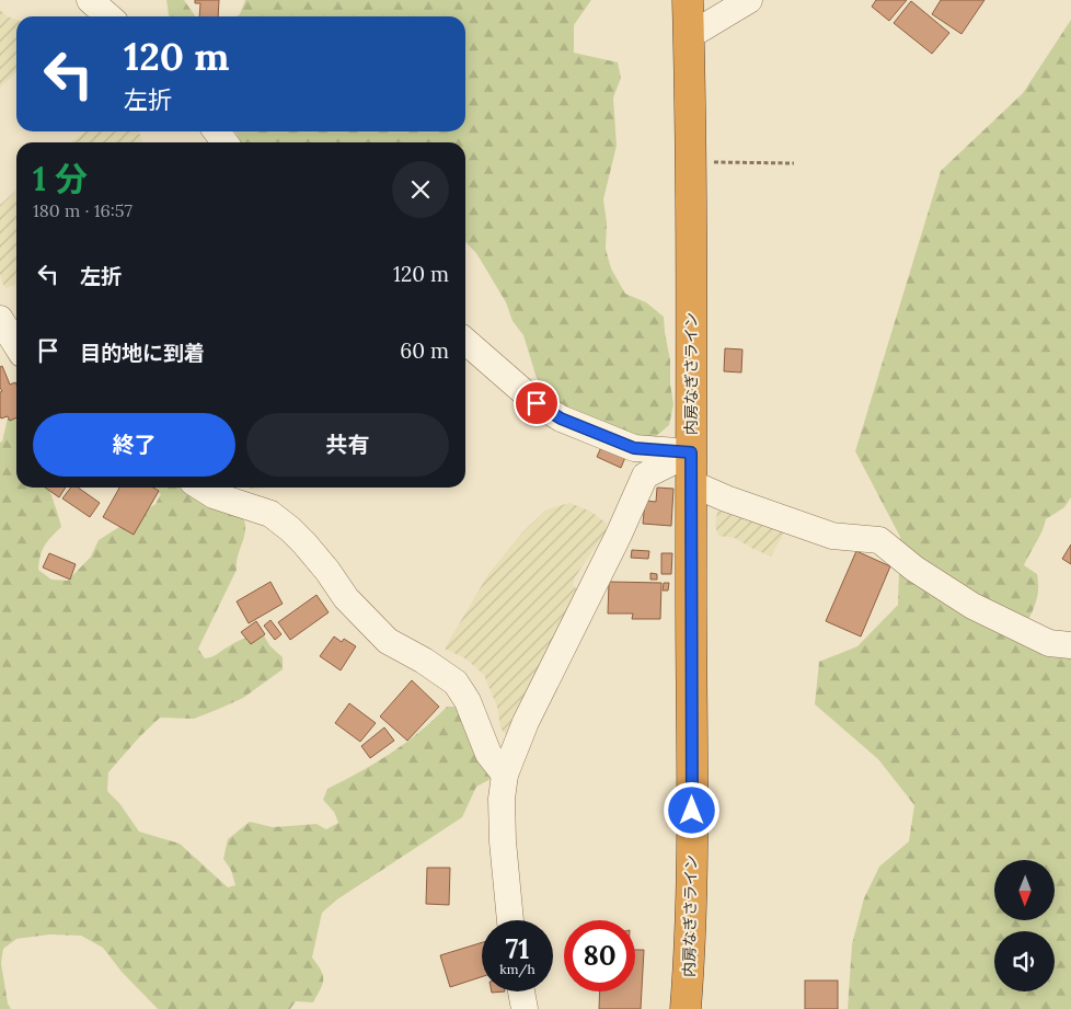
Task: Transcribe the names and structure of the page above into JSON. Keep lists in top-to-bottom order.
{
  "streets": {
    "highway": ["内房なぎさライン"]
  },
  "north": "bottom",
  "page": {
    "turn": ["120 m", "左折"],
    "heading": ["1 分", "180 m · 16:57"],
    "list": [
      {
        "name": "左折",
        "value": "120 m"
      },
      {
        "name": "目的地に到着",
        "value": "60 m"
      }
    ],
    "buttons": ["終了", "共有"],
    "speed": "71 km/h",
    "limit": "80"
  }
}
